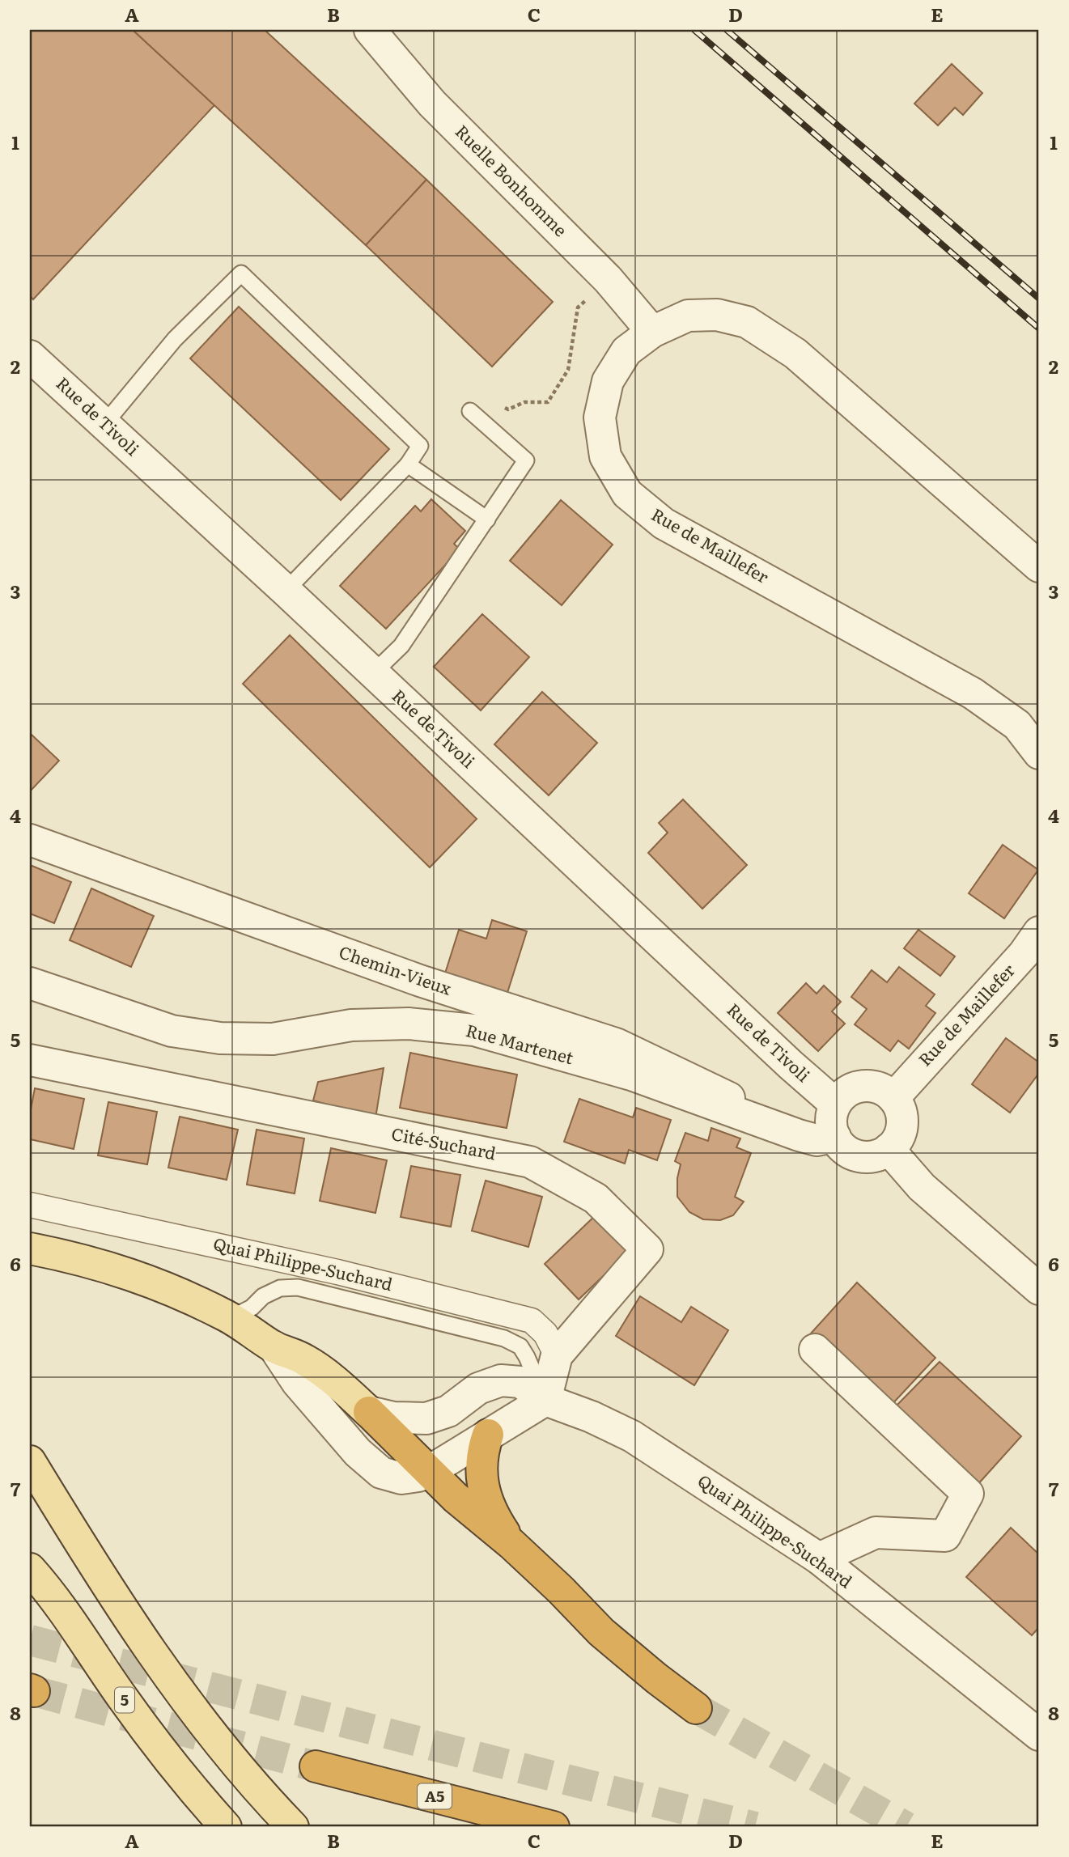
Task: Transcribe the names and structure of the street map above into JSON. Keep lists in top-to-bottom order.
{
  "streets": {
    "highway": ["A5"],
    "main road": ["5"],
    "street": [
      "Ruelle Bonhomme",
      "Rue de Tivoli",
      "Rue de Maillefer",
      "Chemin-Vieux",
      "Rue Martenet",
      "Cité-Suchard",
      "Quai Philippe-Suchard"
    ]
  },
  "crossings": [
    ["Ruelle Bonhomme", "Rue de Maillefer"],
    ["Rue de Tivoli", "Rue de Maillefer"],
    ["Rue de Tivoli", "Rue Martenet"],
    ["Rue de Maillefer", "Rue Martenet"],
    ["Chemin-Vieux", "Rue Martenet"],
    ["Cité-Suchard", "Quai Philippe-Suchard"]
  ],
  "grid": {
    "columns": [
      "A",
      "B",
      "C",
      "D",
      "E"
    ],
    "rows": [
      "1",
      "2",
      "3",
      "4",
      "5",
      "6",
      "7",
      "8"
    ]
  }
}
